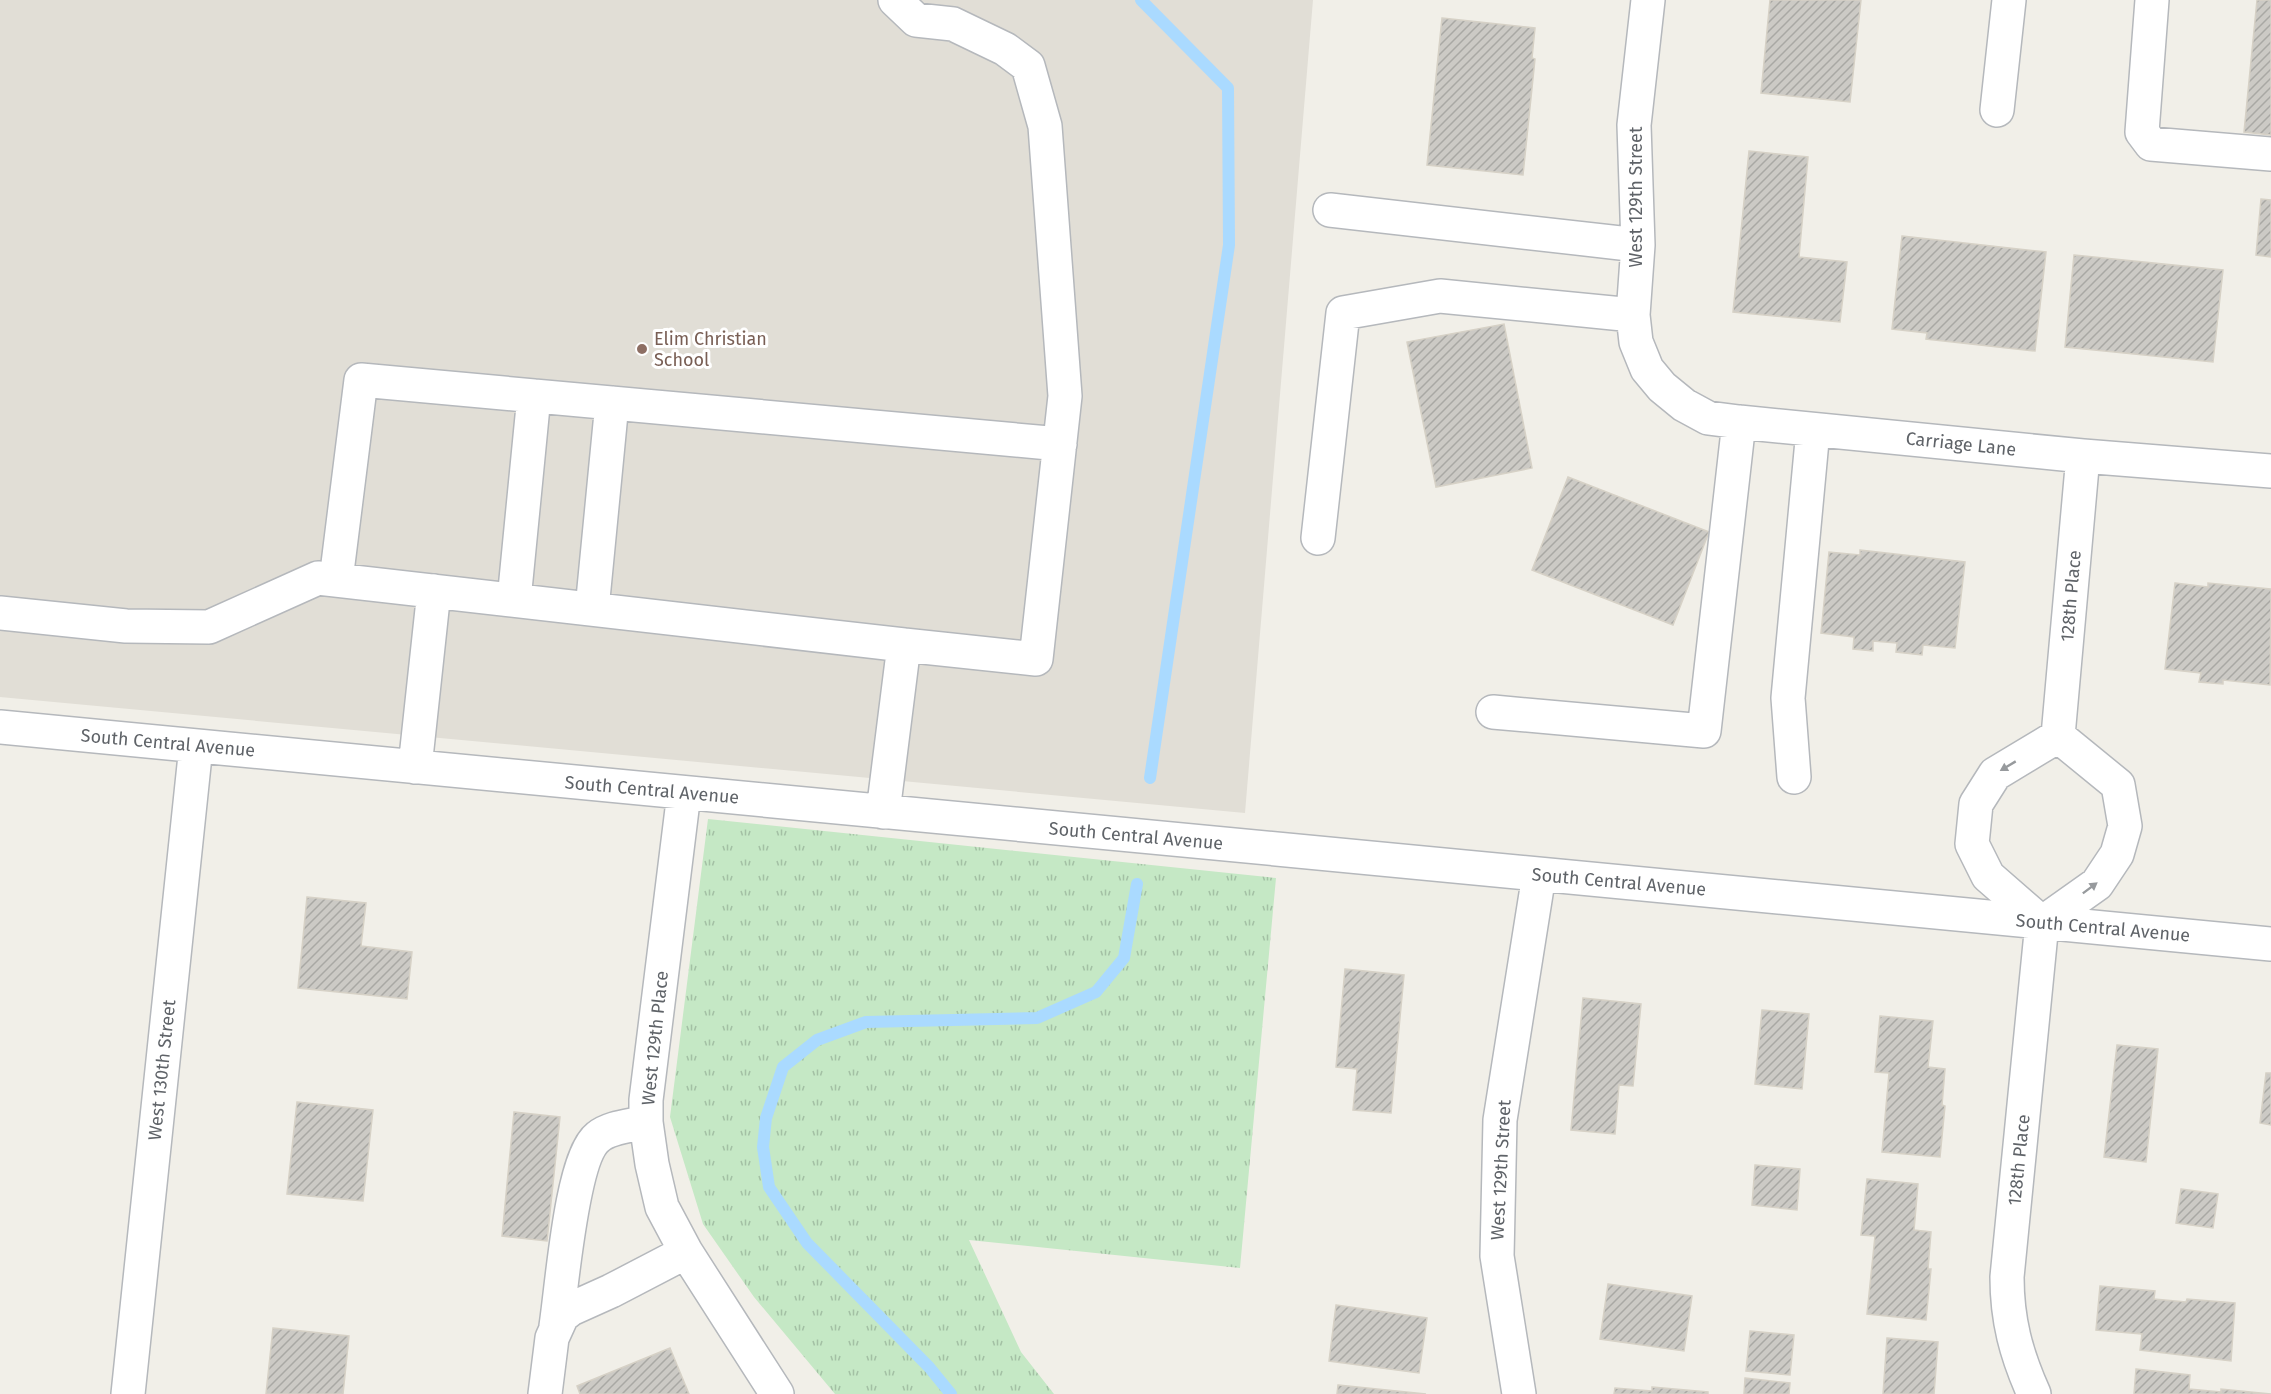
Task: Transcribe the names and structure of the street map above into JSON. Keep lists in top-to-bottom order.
{
  "streets": {
    "street": [
      "West 129th Street",
      "Carriage Lane",
      "128th Place",
      "South Central Avenue",
      "West 129th Place",
      "West 130th Street"
    ]
  },
  "crossings": [
    ["West 129th Street", "Carriage Lane"],
    ["West 129th Street", "South Central Avenue"],
    ["Carriage Lane", "128th Place"],
    ["128th Place", "South Central Avenue"],
    ["South Central Avenue", "West 129th Place"],
    ["South Central Avenue", "West 130th Street"]
  ],
  "places": ["Elim Christian School"]
}
